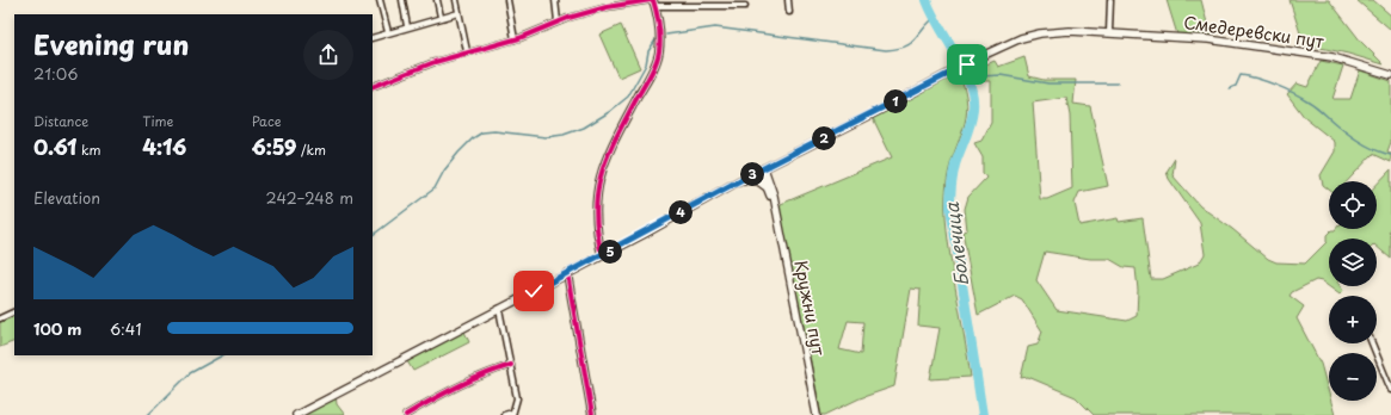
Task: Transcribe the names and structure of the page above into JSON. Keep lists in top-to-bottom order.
{
  "streets": {
    "main road": ["Смедеревски пут", "Кружни пут"]
  },
  "crossings": [
    ["Смедеревски пут", "Кружни пут"]
  ],
  "water": ["Болечица"],
  "page": {
    "heading": ["Evening run", "21:06"],
    "pins": [
      "1",
      "2",
      "3",
      "4",
      "5"
    ],
    "stats": [
      ["Distance", "0.61 km"],
      ["Time", "4:16"],
      ["Pace", "6:59 /km"]
    ],
    "chart": ["Elevation", "242–248 m"],
    "map_buttons": ["+", "−"],
    "list": [
      {
        "name": "100 m",
        "note": "6:41"
      }
    ]
  }
}
